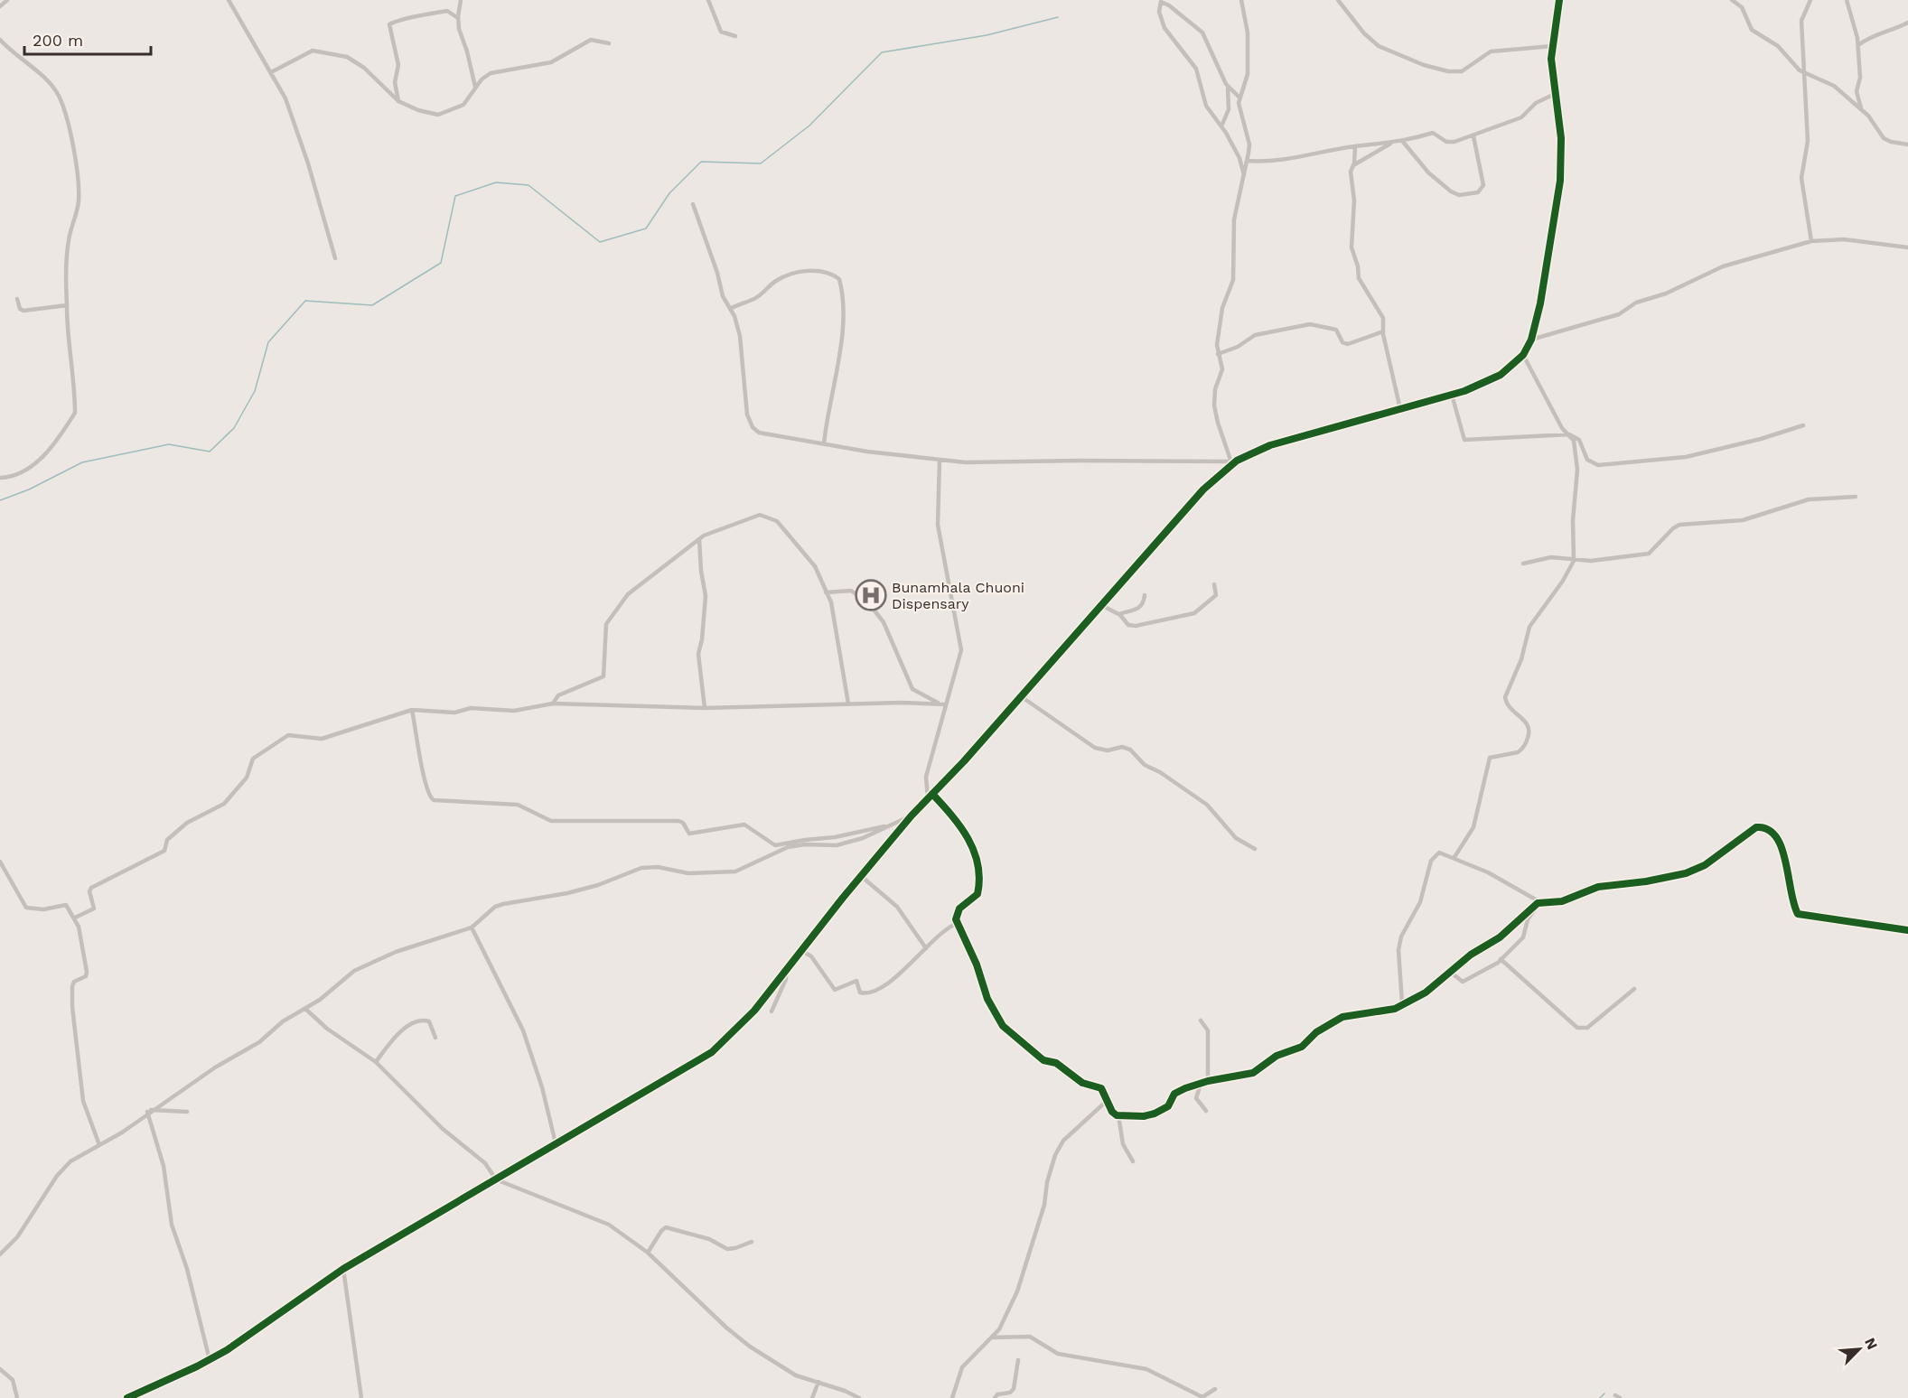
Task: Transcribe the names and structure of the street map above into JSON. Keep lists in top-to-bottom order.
{
  "places": {
    "hospital": ["Bunamhala Chuoni Dispensary"]
  },
  "scale_bar": "200 m",
  "north": "top right"
}
